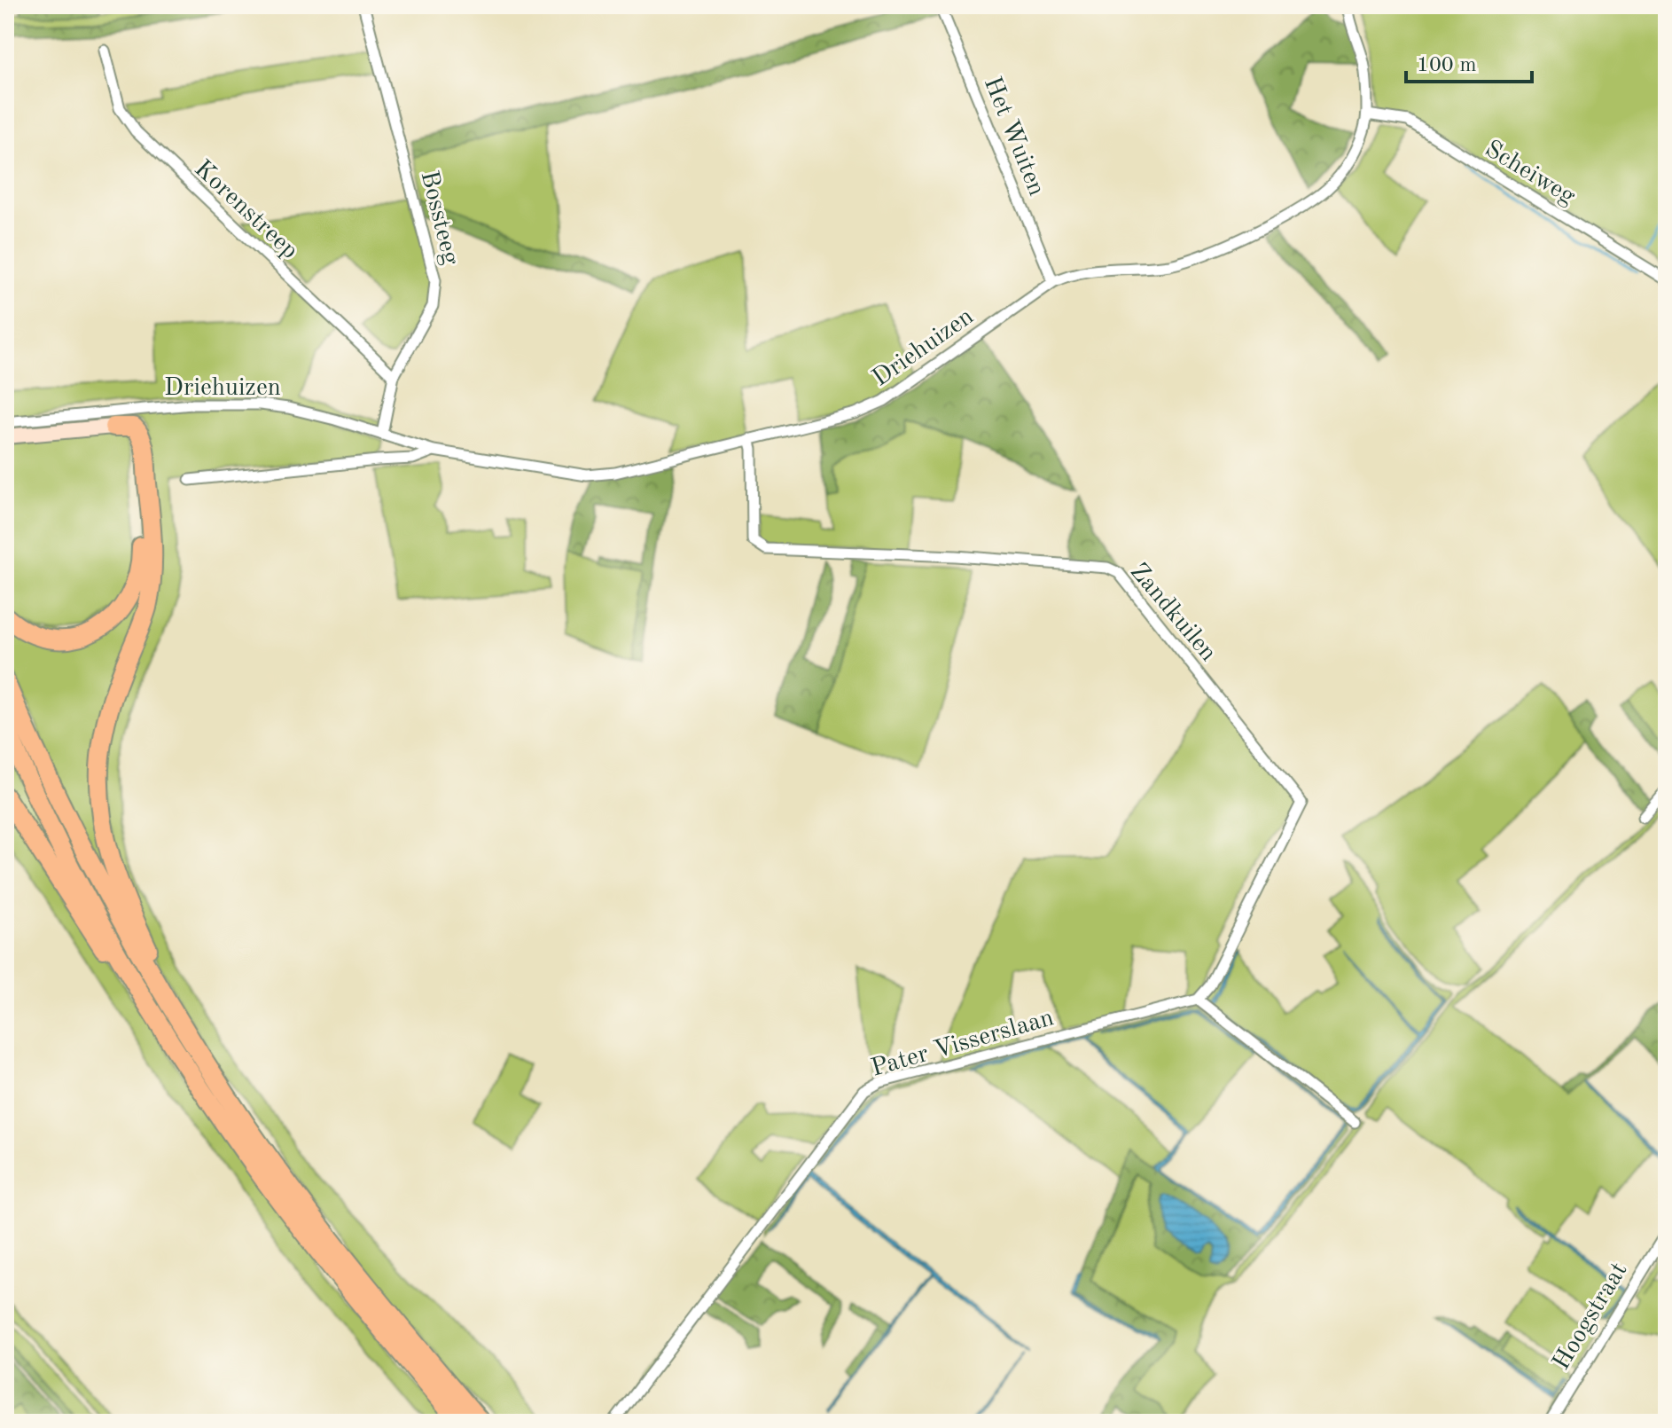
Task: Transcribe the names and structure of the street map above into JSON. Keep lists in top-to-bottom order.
{
  "streets": {
    "street": [
      "Het Wuiten",
      "Scheiweg",
      "Korenstreep",
      "Bossteeg",
      "Driehuizen",
      "Zandkuilen",
      "Pater Visserslaan",
      "Hoogstraat"
    ]
  },
  "crossings": [
    ["Het Wuiten", "Driehuizen"],
    ["Scheiweg", "Driehuizen"],
    ["Korenstreep", "Bossteeg"],
    ["Bossteeg", "Driehuizen"],
    ["Driehuizen", "Zandkuilen"],
    ["Zandkuilen", "Pater Visserslaan"]
  ],
  "scale_bar": "100 m"
}
